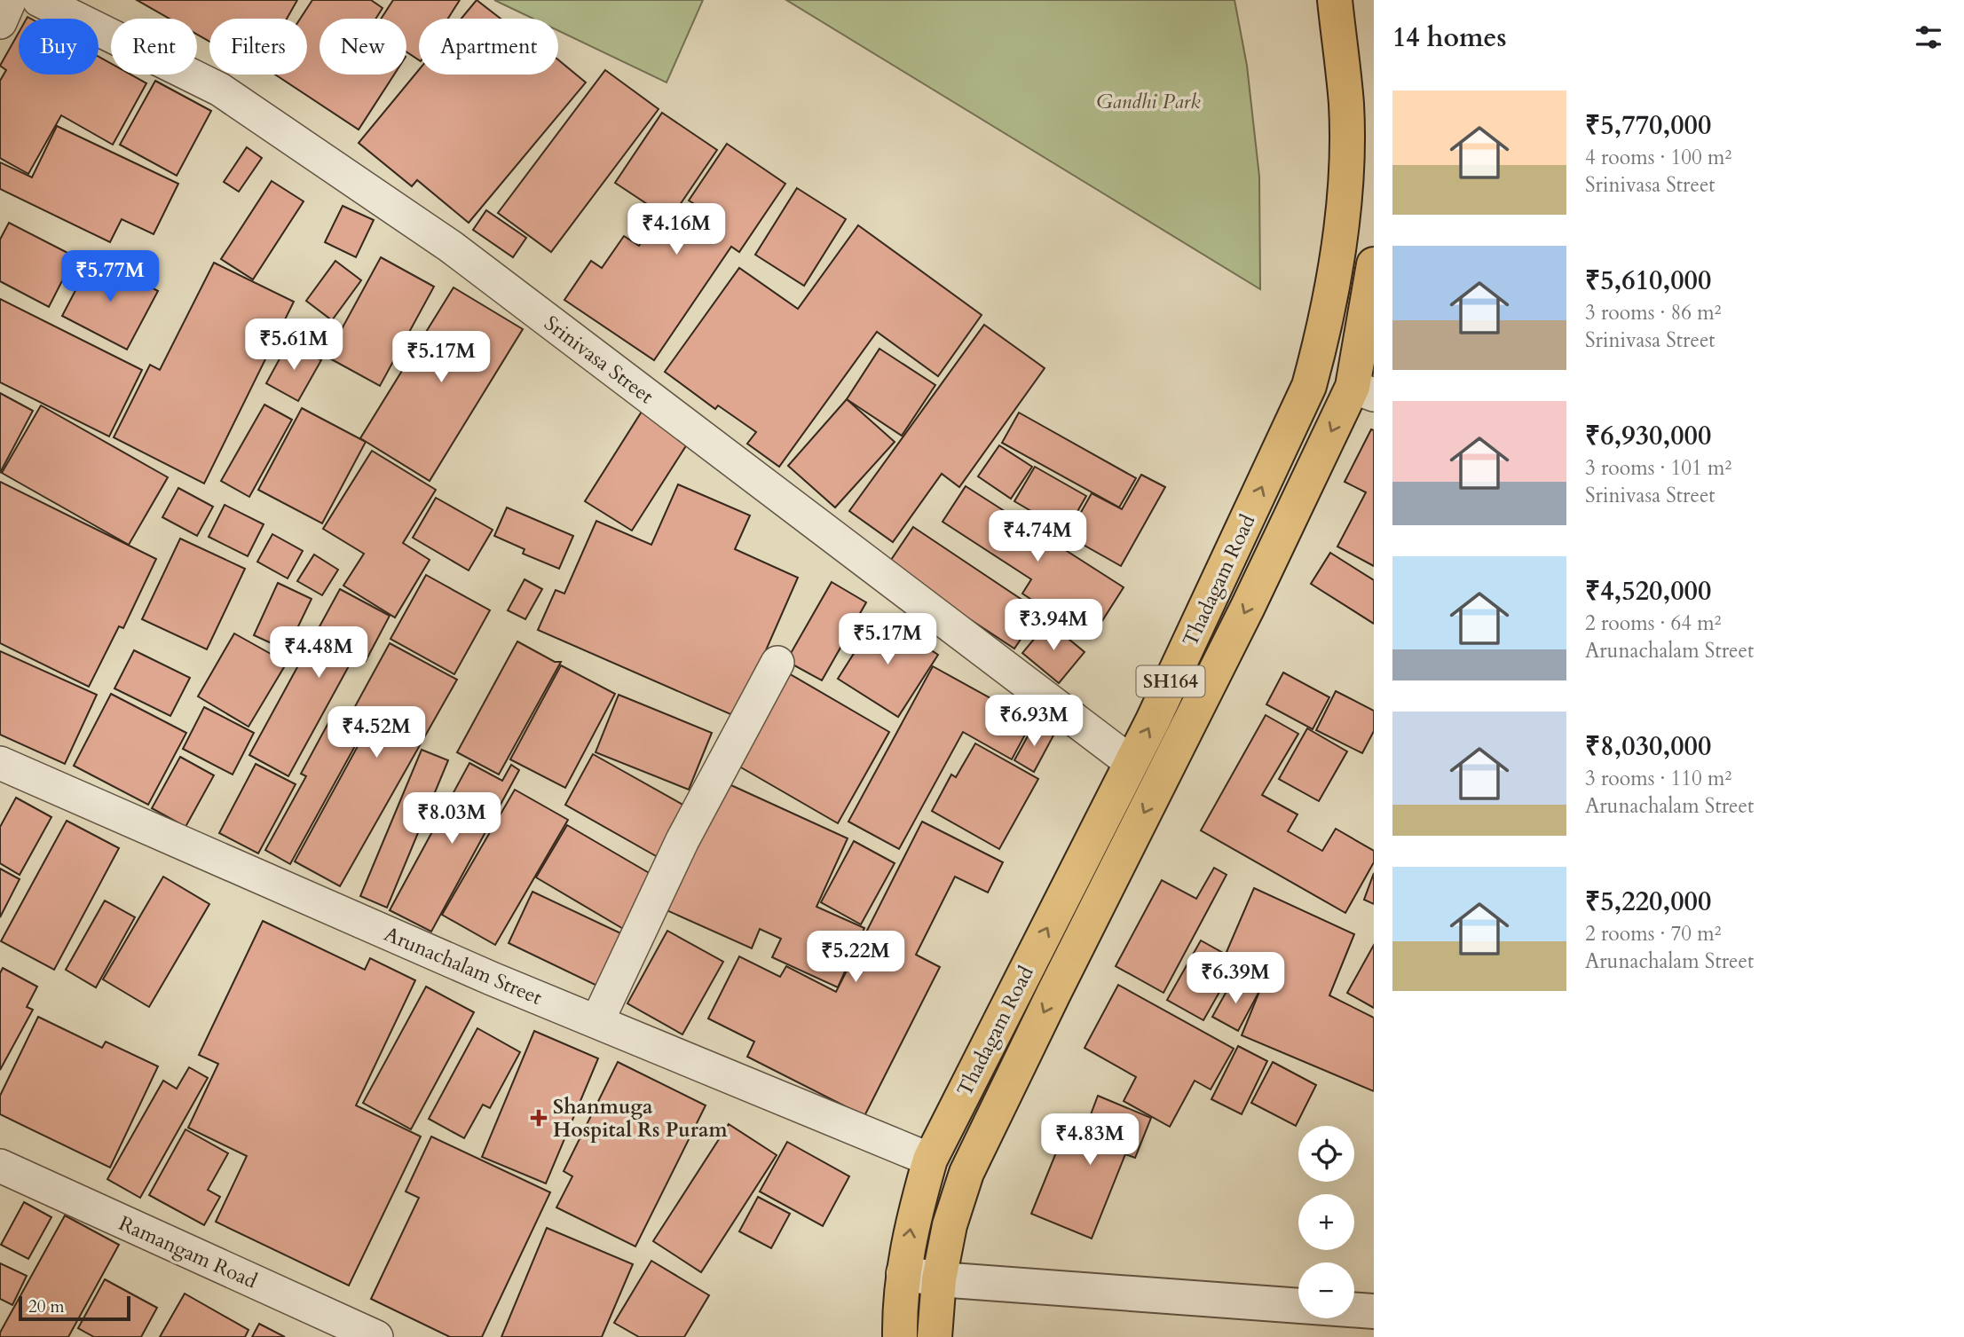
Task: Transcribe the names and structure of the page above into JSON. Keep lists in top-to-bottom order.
{
  "streets": {
    "main road": ["Thadagam Road", "SH164"],
    "street": ["Srinivasa Street", "Arunachalam Street", "Ramangam Road"]
  },
  "crossings": [
    ["Srinivasa Street", "Thadagam Road"],
    ["Thadagam Road", "Arunachalam Street"]
  ],
  "parks": ["Gandhi Park"],
  "places": {
    "health": ["Shanmuga Hospital Rs Puram"]
  },
  "scale_bar": "20 m",
  "page": {
    "heading": "14 homes",
    "chip": [
      "Buy",
      "Rent",
      "Filters",
      "New",
      "Apartment"
    ],
    "list": [
      {
        "name": "₹5,770,000",
        "note": "4 rooms · 100 m² · Srinivasa Street"
      },
      {
        "name": "₹5,610,000",
        "note": "3 rooms · 86 m² · Srinivasa Street"
      },
      {
        "name": "₹6,930,000",
        "note": "3 rooms · 101 m² · Srinivasa Street"
      },
      {
        "name": "₹4,520,000",
        "note": "2 rooms · 64 m² · Arunachalam Street"
      },
      {
        "name": "₹8,030,000",
        "note": "3 rooms · 110 m² · Arunachalam Street"
      },
      {
        "name": "₹5,220,000",
        "note": "2 rooms · 70 m² · Arunachalam Street"
      }
    ],
    "price": [
      "₹4.16M",
      "₹5.77M",
      "₹5.61M",
      "₹5.17M",
      "₹4.74M",
      "₹3.94M",
      "₹5.17M",
      "₹4.48M",
      "₹6.93M",
      "₹4.52M",
      "₹8.03M",
      "₹5.22M",
      "₹6.39M",
      "₹4.83M"
    ],
    "map_buttons": ["+", "−"],
    "scale": "20 m"
  }
}
